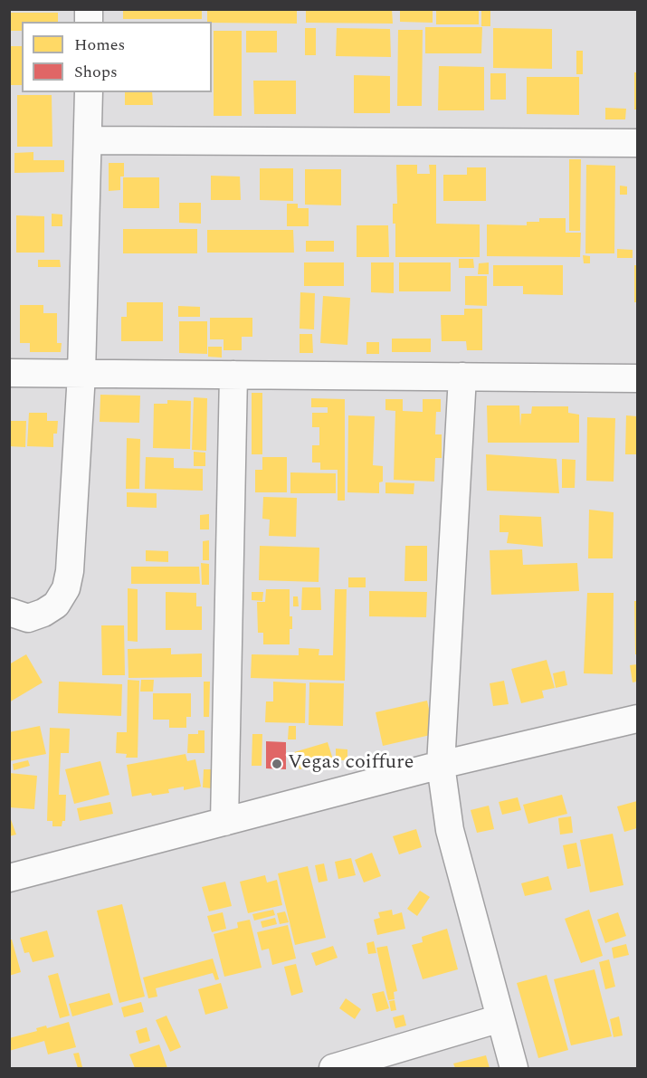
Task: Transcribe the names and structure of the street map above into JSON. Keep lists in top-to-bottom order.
{
  "places": ["Vegas coiffure"],
  "legend": ["Homes", "Shops"]
}
